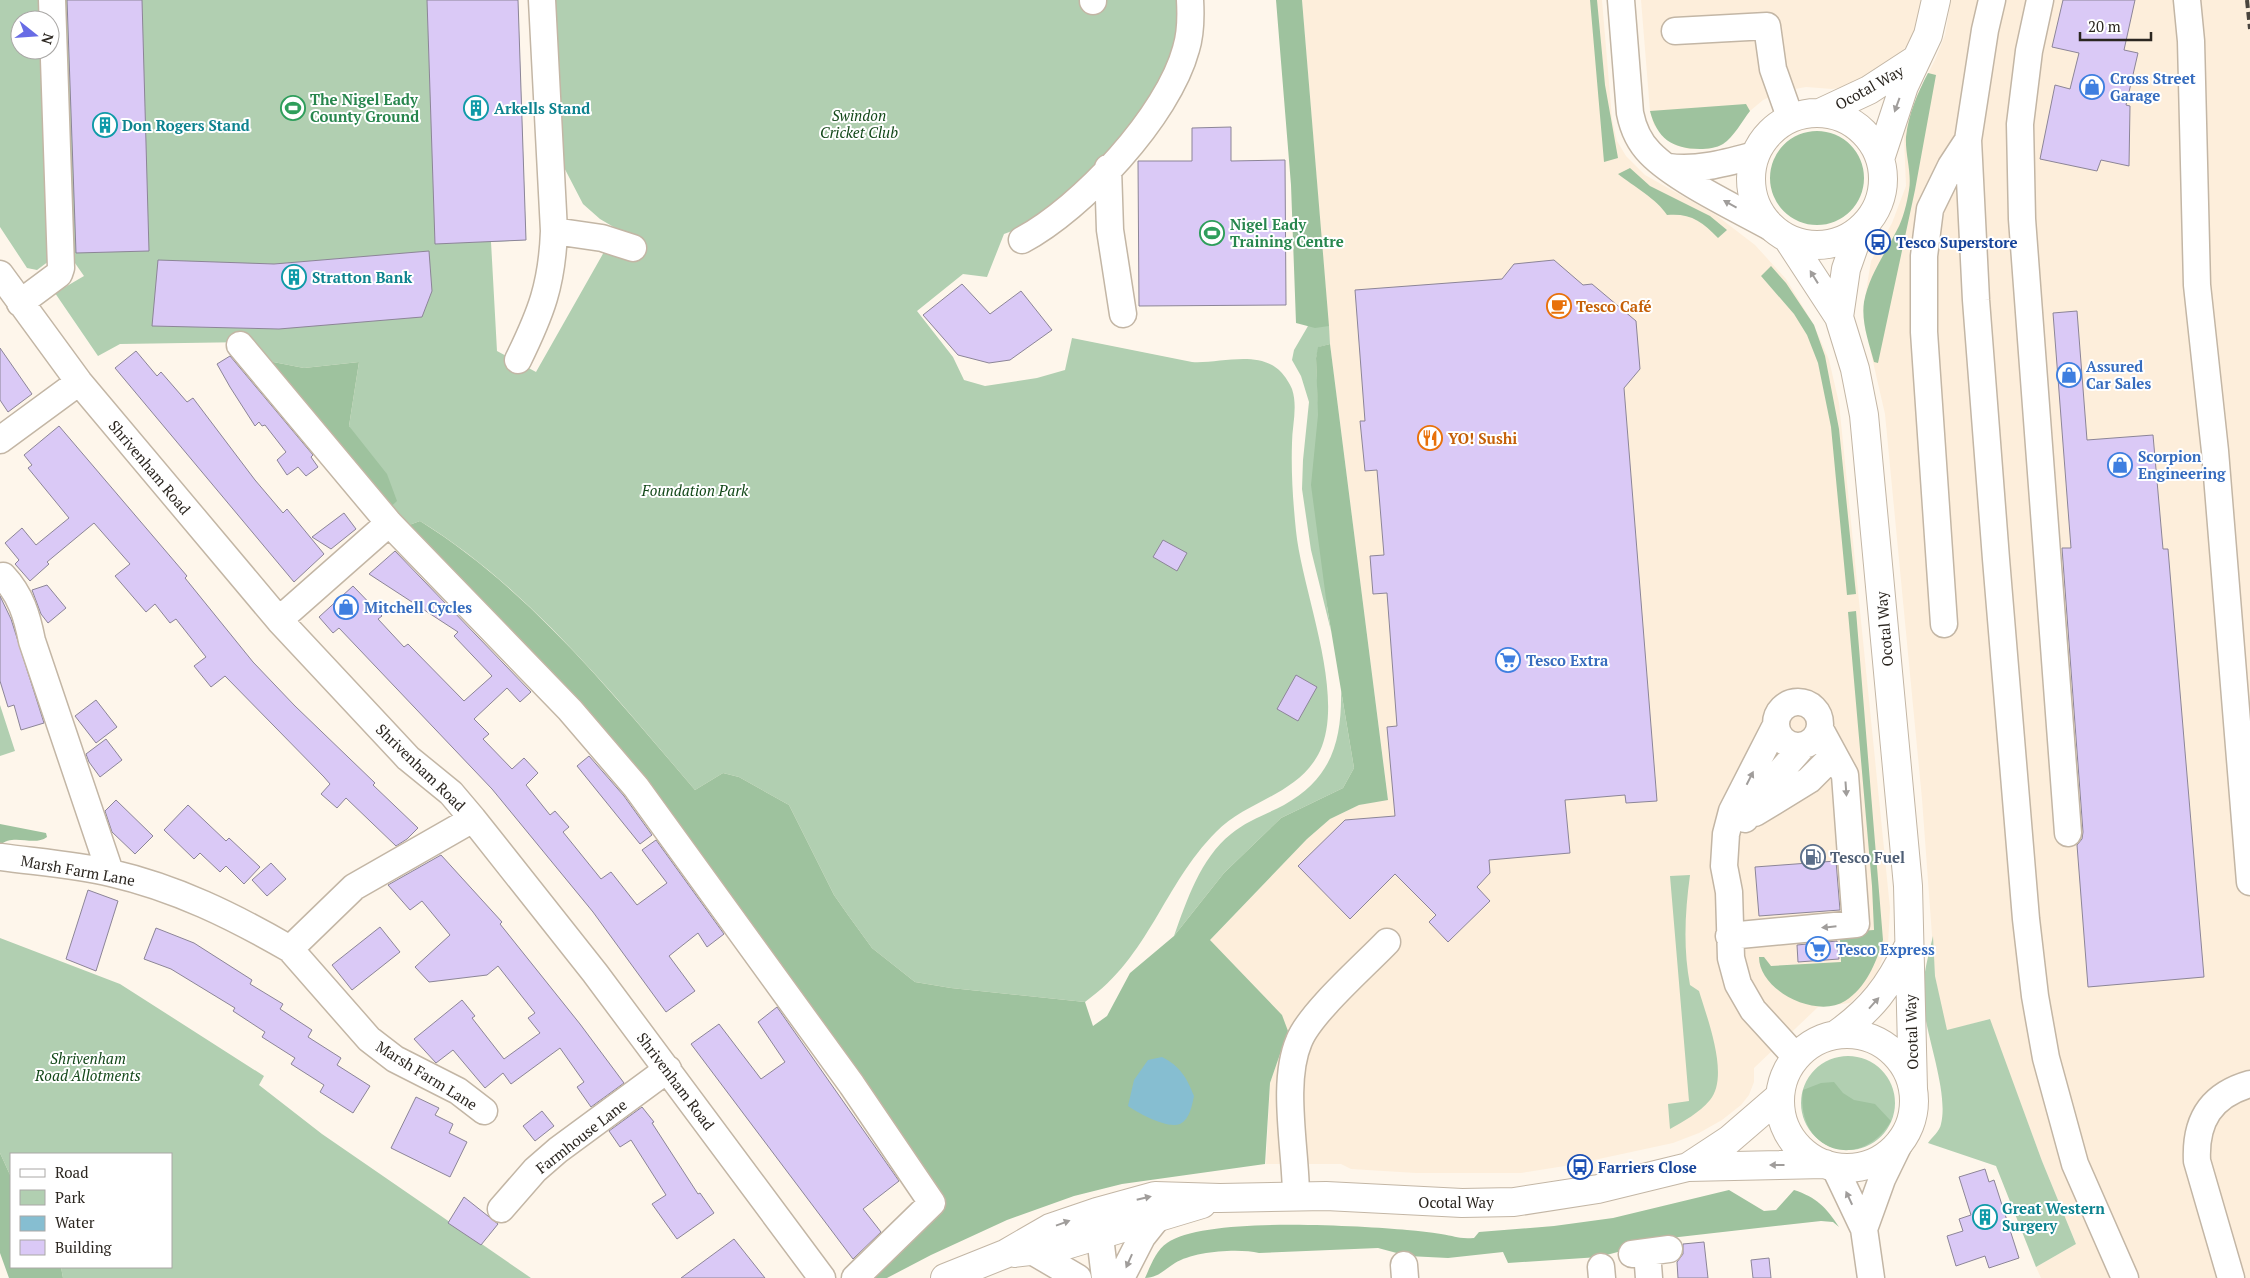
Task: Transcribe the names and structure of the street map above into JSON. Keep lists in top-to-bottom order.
{
  "streets": {
    "main road": ["Ocotal Way"],
    "street": ["Shrivenham Road", "Marsh Farm Lane", "Farmhouse Lane"]
  },
  "crossings": [
    ["Shrivenham Road", "Farmhouse Lane"]
  ],
  "parks": ["Swindon Cricket Club", "Foundation Park", "Shrivenham Road Allotments"],
  "places": {
    "shop": [
      "Cross Street Garage",
      "Assured Car Sales",
      "Scorpion Engineering",
      "Mitchell Cycles"
    ],
    "sports": ["The Nigel Eady County Ground", "Nigel Eady Training Centre"],
    "building": [
      "Arkells Stand",
      "Don Rogers Stand",
      "Stratton Bank",
      "Great Western Surgery"
    ],
    "bus stop": ["Tesco Superstore", "Farriers Close"],
    "cafe": ["Tesco Café"],
    "restaurant": ["YO! Sushi"],
    "supermarket": ["Tesco Extra", "Tesco Express"],
    "fuel station": ["Tesco Fuel"]
  },
  "legend": [
    "Road",
    "Park",
    "Water",
    "Building"
  ],
  "scale_bar": "20 m",
  "north": "right"
}
